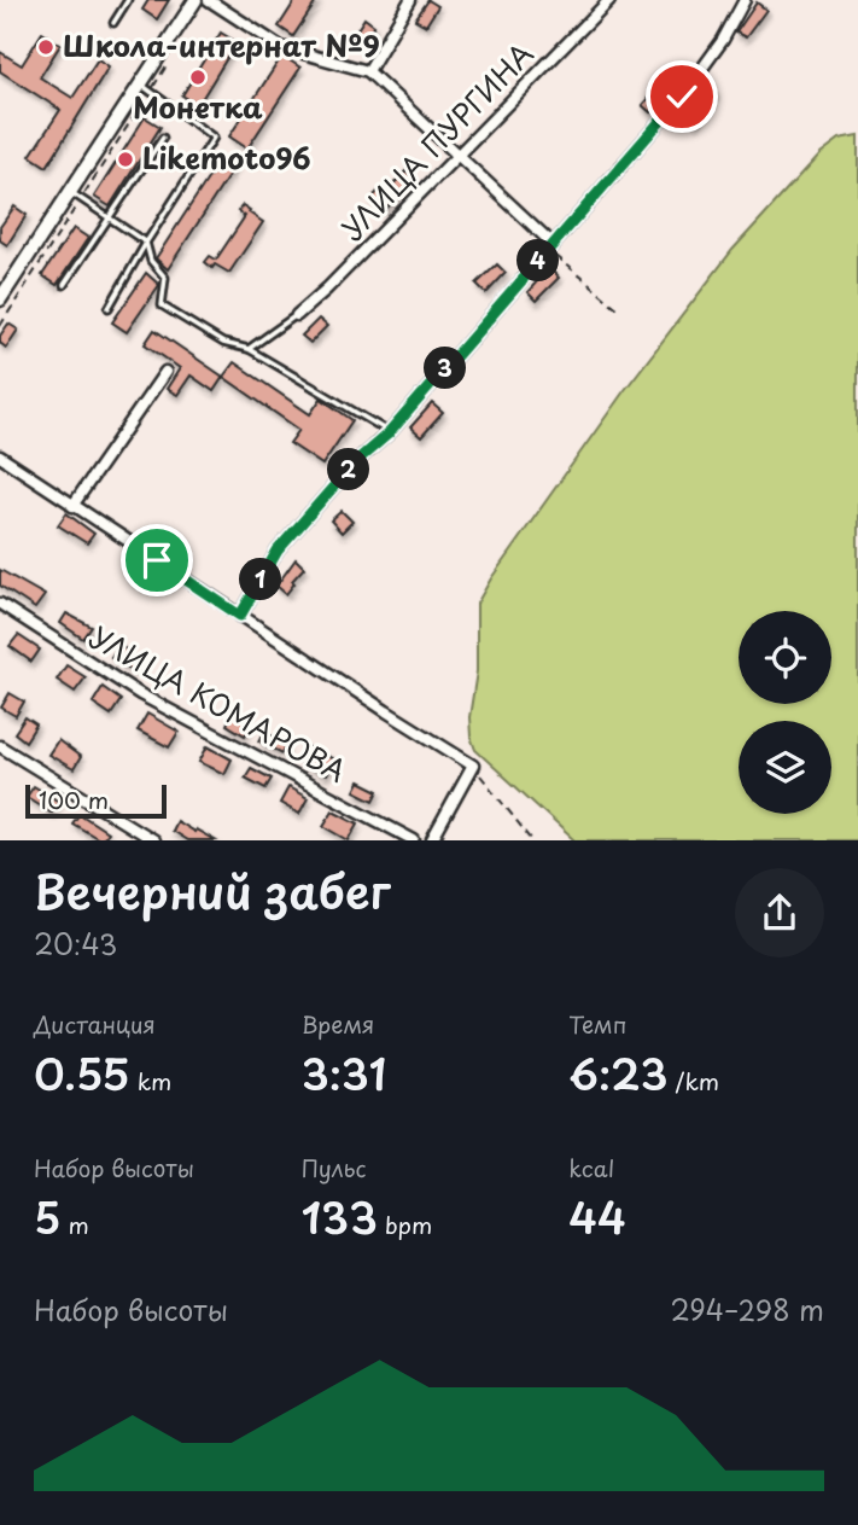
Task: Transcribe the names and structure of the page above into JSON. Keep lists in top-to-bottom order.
{
  "streets": {
    "street": ["УЛИЦА ПУРГИНА", "УЛИЦА КОМАРОВА"]
  },
  "places": ["Школа-интернат №9", "Монетка", "Likemoto96"],
  "scale_bar": "100 m",
  "page": {
    "pins": [
      "4",
      "3",
      "2",
      "1"
    ],
    "scale": "100 m",
    "heading": ["Вечерний забег", "20:43"],
    "stats": [
      ["Дистанция", "0.55 km"],
      ["Время", "3:31"],
      ["Темп", "6:23 /km"],
      ["Набор высоты", "5 m"],
      ["Пульс", "133 bpm"],
      ["kcal", "44"]
    ],
    "chart": ["Набор высоты", "294–298 m"]
  }
}
